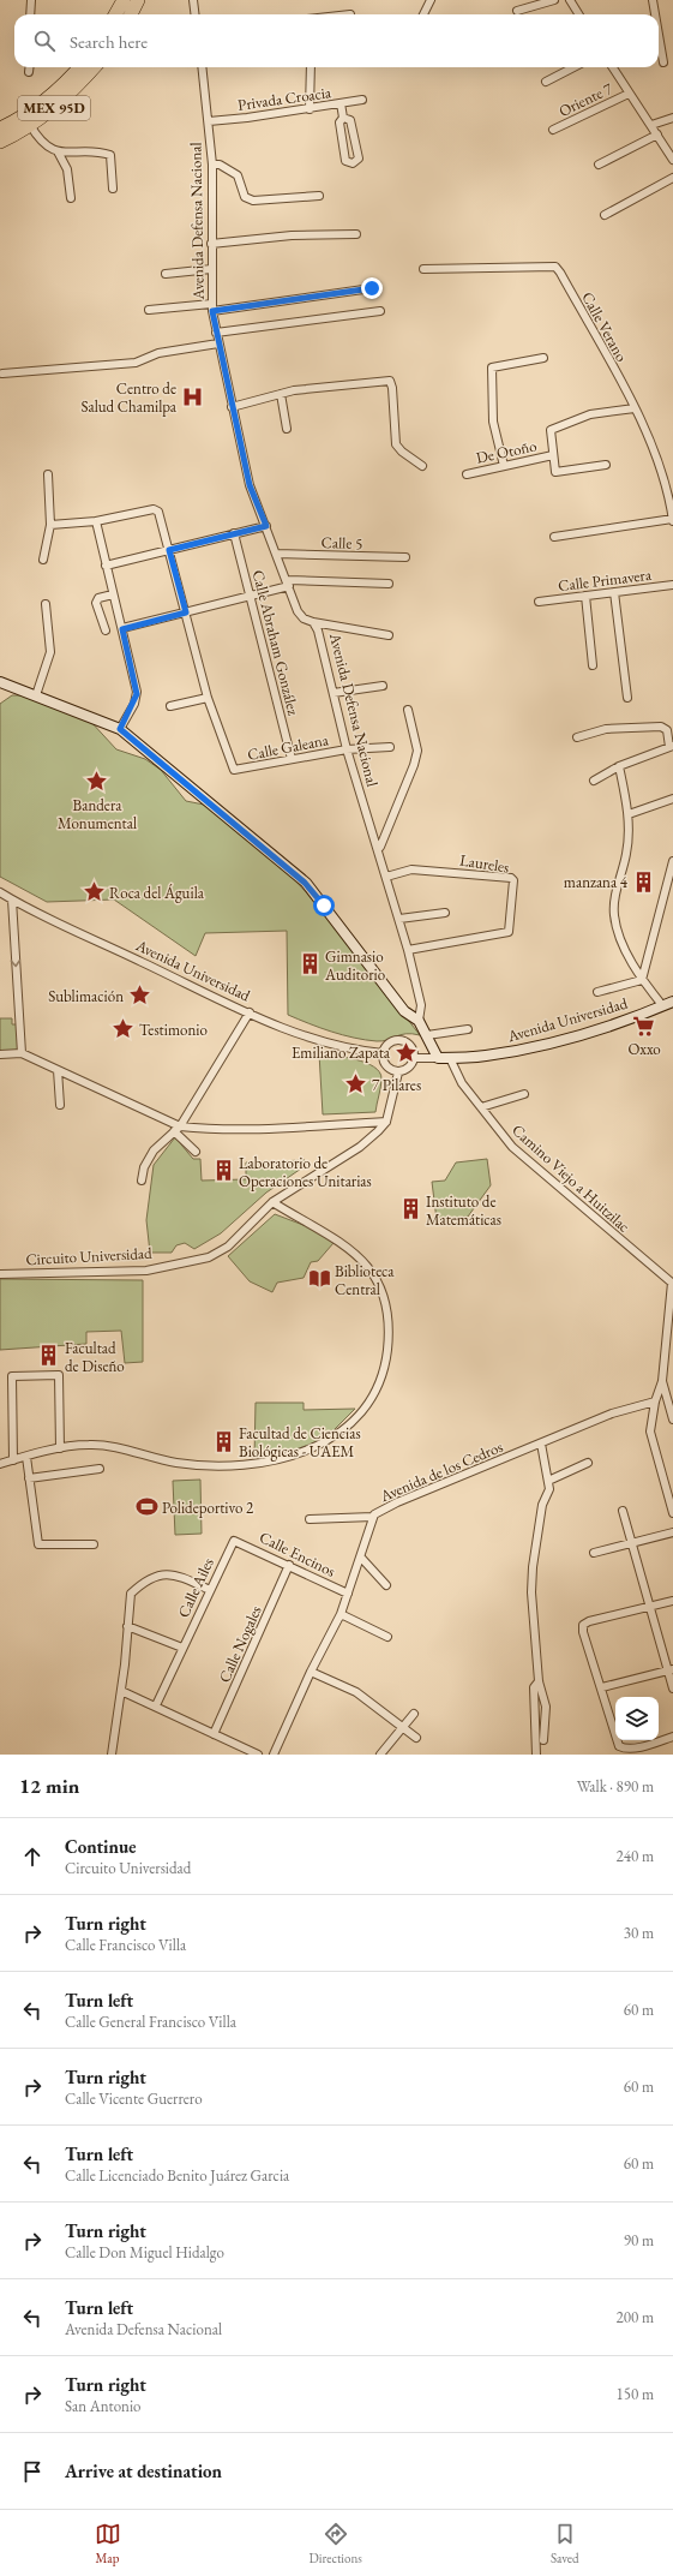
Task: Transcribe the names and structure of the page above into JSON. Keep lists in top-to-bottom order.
{
  "streets": {
    "highway": ["MEX 95D"],
    "street": [
      "Privada Croacia",
      "Oriente 7",
      "Avenida Defensa Nacional",
      "Calle Verano",
      "De Otoño",
      "Calle 5",
      "Calle Primavera",
      "Calle Abraham González",
      "Calle Galeana",
      "Laureles",
      "Avenida Universidad",
      "Camino Viejo a Huitzilac",
      "Circuito Universidad",
      "Avenida de los Cedros",
      "Calle Encinos",
      "Calle Ailes",
      "Calle Nogales"
    ]
  },
  "crossings": [
    ["Privada Croacia", "Avenida Defensa Nacional"],
    ["Avenida Defensa Nacional", "Calle 5"],
    ["Avenida Defensa Nacional", "Calle Galeana"],
    ["Avenida Defensa Nacional", "Laureles"],
    ["Calle Verano", "De Otoño"],
    ["Calle Abraham González", "Calle Galeana"],
    ["Avenida Universidad", "Camino Viejo a Huitzilac"],
    ["Avenida de los Cedros", "Calle Encinos"],
    ["Calle Encinos", "Calle Ailes"],
    ["Calle Encinos", "Calle Nogales"]
  ],
  "places": {
    "hospital": ["Centro de Salud Chamilpa"],
    "place": [
      "Bandera Monumental",
      "Roca del Águila",
      "Sublimación",
      "Testimonio",
      "Emiliano Zapata",
      "7 Pilares"
    ],
    "building": [
      "manzana 4",
      "Gimnasio Auditorio",
      "Laboratorio de Operaciones Unitarias",
      "Instituto de Matemáticas",
      "Facultad de Diseño",
      "Facultad de Ciencias Biológicas - UAEM"
    ],
    "supermarket": ["Oxxo"],
    "library": ["Biblioteca Central"],
    "sports": ["Polideportivo 2"]
  },
  "page": {
    "search": "Search here",
    "heading": ["12 min", "Walk · 890 m"],
    "list": [
      ["Continue", "Circuito Universidad", "240 m"],
      ["Turn right", "Calle Francisco Villa", "30 m"],
      ["Turn left", "Calle General Francisco Villa", "60 m"],
      ["Turn right", "Calle Vicente Guerrero", "60 m"],
      ["Turn left", "Calle Licenciado Benito Juárez Garcia", "60 m"],
      ["Turn right", "Calle Don Miguel Hidalgo", "90 m"],
      ["Turn left", "Avenida Defensa Nacional", "200 m"],
      ["Turn right", "San Antonio", "150 m"],
      "Arrive at destination"
    ],
    "nav": ["Map", "Directions", "Saved"]
  }
}
